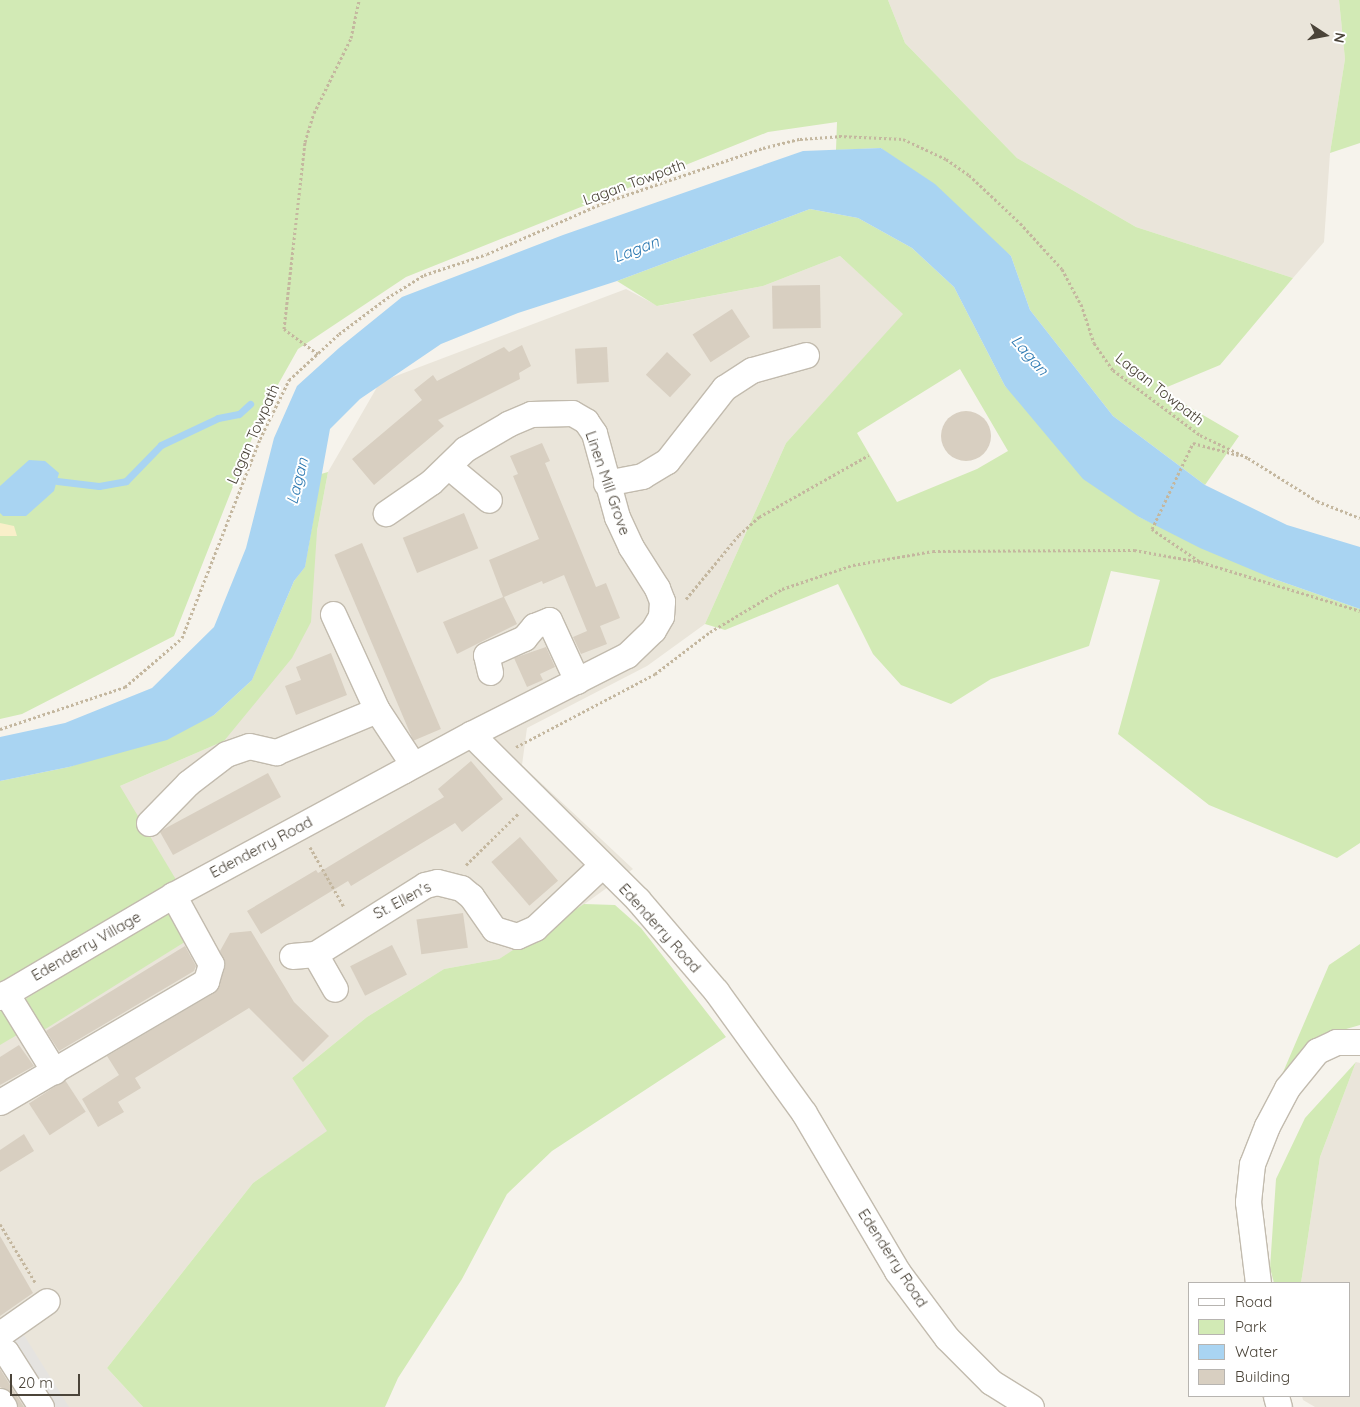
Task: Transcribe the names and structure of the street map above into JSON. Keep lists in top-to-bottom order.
{
  "streets": {
    "street": [
      "Linen Mill Grove",
      "Edenderry Road",
      "St. Ellen's",
      "Edenderry Village"
    ],
    "path": ["Lagan Towpath"]
  },
  "crossings": [
    ["Edenderry Road", "St. Ellen's"],
    ["Edenderry Road", "Edenderry Village"]
  ],
  "water": ["Lagan"],
  "legend": [
    "Road",
    "Park",
    "Water",
    "Building"
  ],
  "scale_bar": "20 m",
  "north": "right"
}
